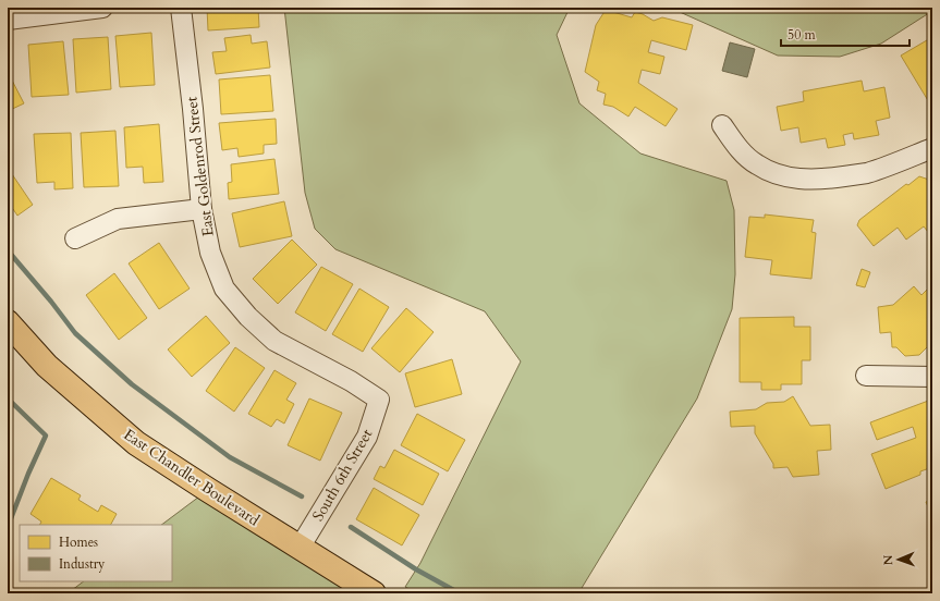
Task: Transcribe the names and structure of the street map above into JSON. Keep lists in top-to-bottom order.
{
  "streets": {
    "main road": ["East Chandler Boulevard"],
    "street": ["East Goldenrod Street", "South 6th Street"]
  },
  "crossings": [
    ["East Goldenrod Street", "South 6th Street"],
    ["South 6th Street", "East Chandler Boulevard"]
  ],
  "legend": ["Homes", "Industry"],
  "scale_bar": "50 m",
  "north": "left"
}
